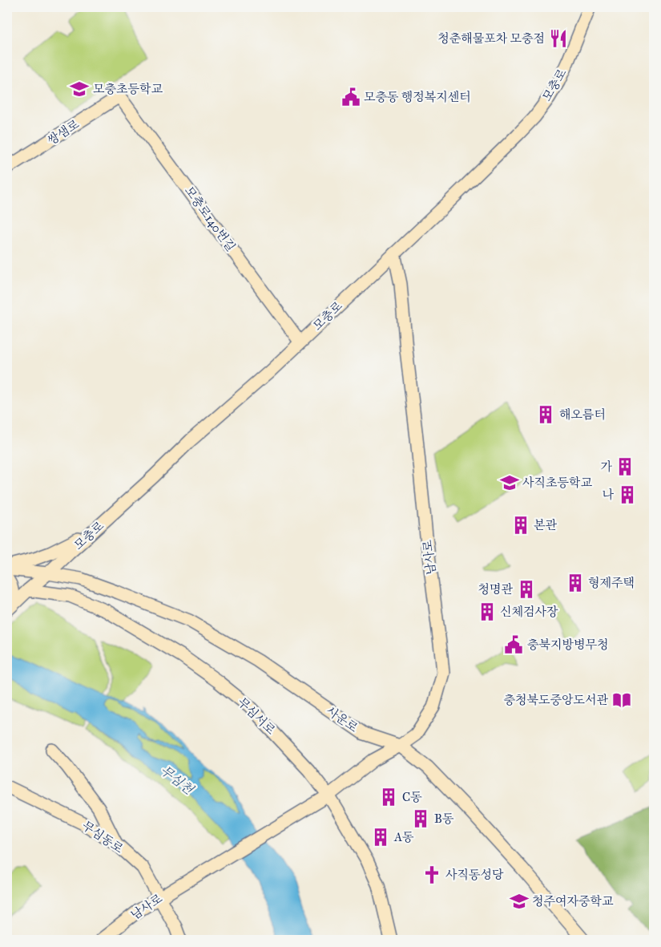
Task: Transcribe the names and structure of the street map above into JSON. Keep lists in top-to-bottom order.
{
  "streets": {
    "street": [
      "모충로",
      "쌍샘로",
      "모충로140번길",
      "남사로",
      "무심서로",
      "사운로",
      "무심동로"
    ]
  },
  "crossings": [
    ["모충로", "모충로140번길"],
    ["모충로", "남사로"],
    ["모충로", "무심서로"],
    ["모충로", "사운로"],
    ["쌍샘로", "모충로140번길"],
    ["남사로", "무심서로"],
    ["남사로", "사운로"],
    ["남사로", "무심동로"]
  ],
  "water": ["무심천"],
  "places": {
    "restaurant": ["청춘해물포차 모충점"],
    "school or university": ["모충초등학교", "사직초등학교", "청주여자중학교"],
    "public building": ["모충동 행정복지센터", "충북지방병무청"],
    "building": [
      "해오름터",
      "가",
      "나",
      "본관",
      "형제주택",
      "청명관",
      "신체검사장",
      "C동",
      "B동",
      "A동"
    ],
    "library": ["충청북도중앙도서관"],
    "church": ["사직동성당"]
  }
}
